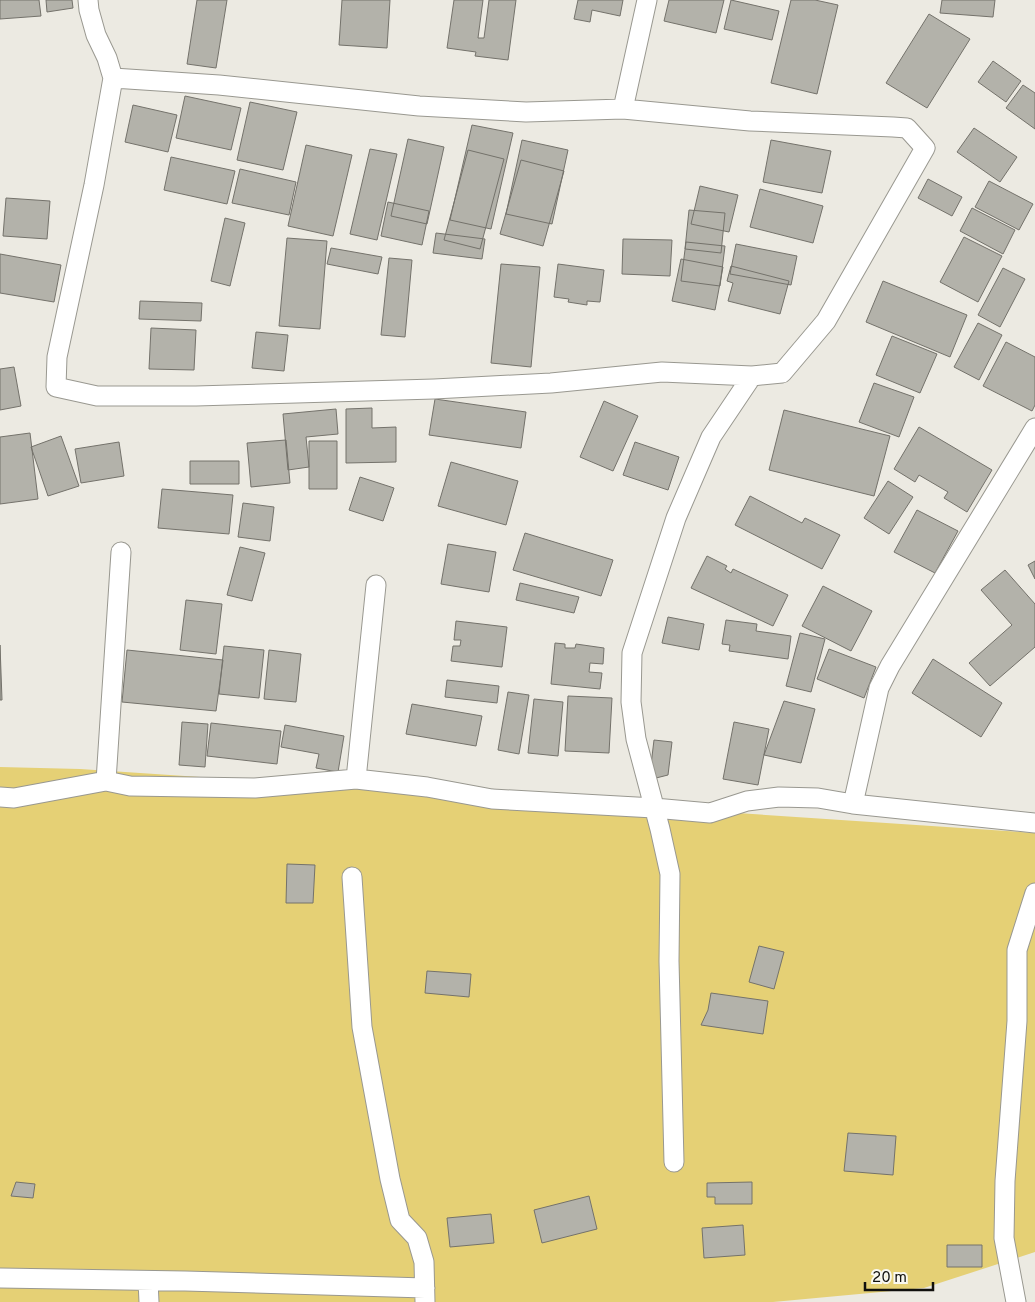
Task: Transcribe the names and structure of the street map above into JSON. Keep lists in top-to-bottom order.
{
  "scale_bar": "20 m"
}
